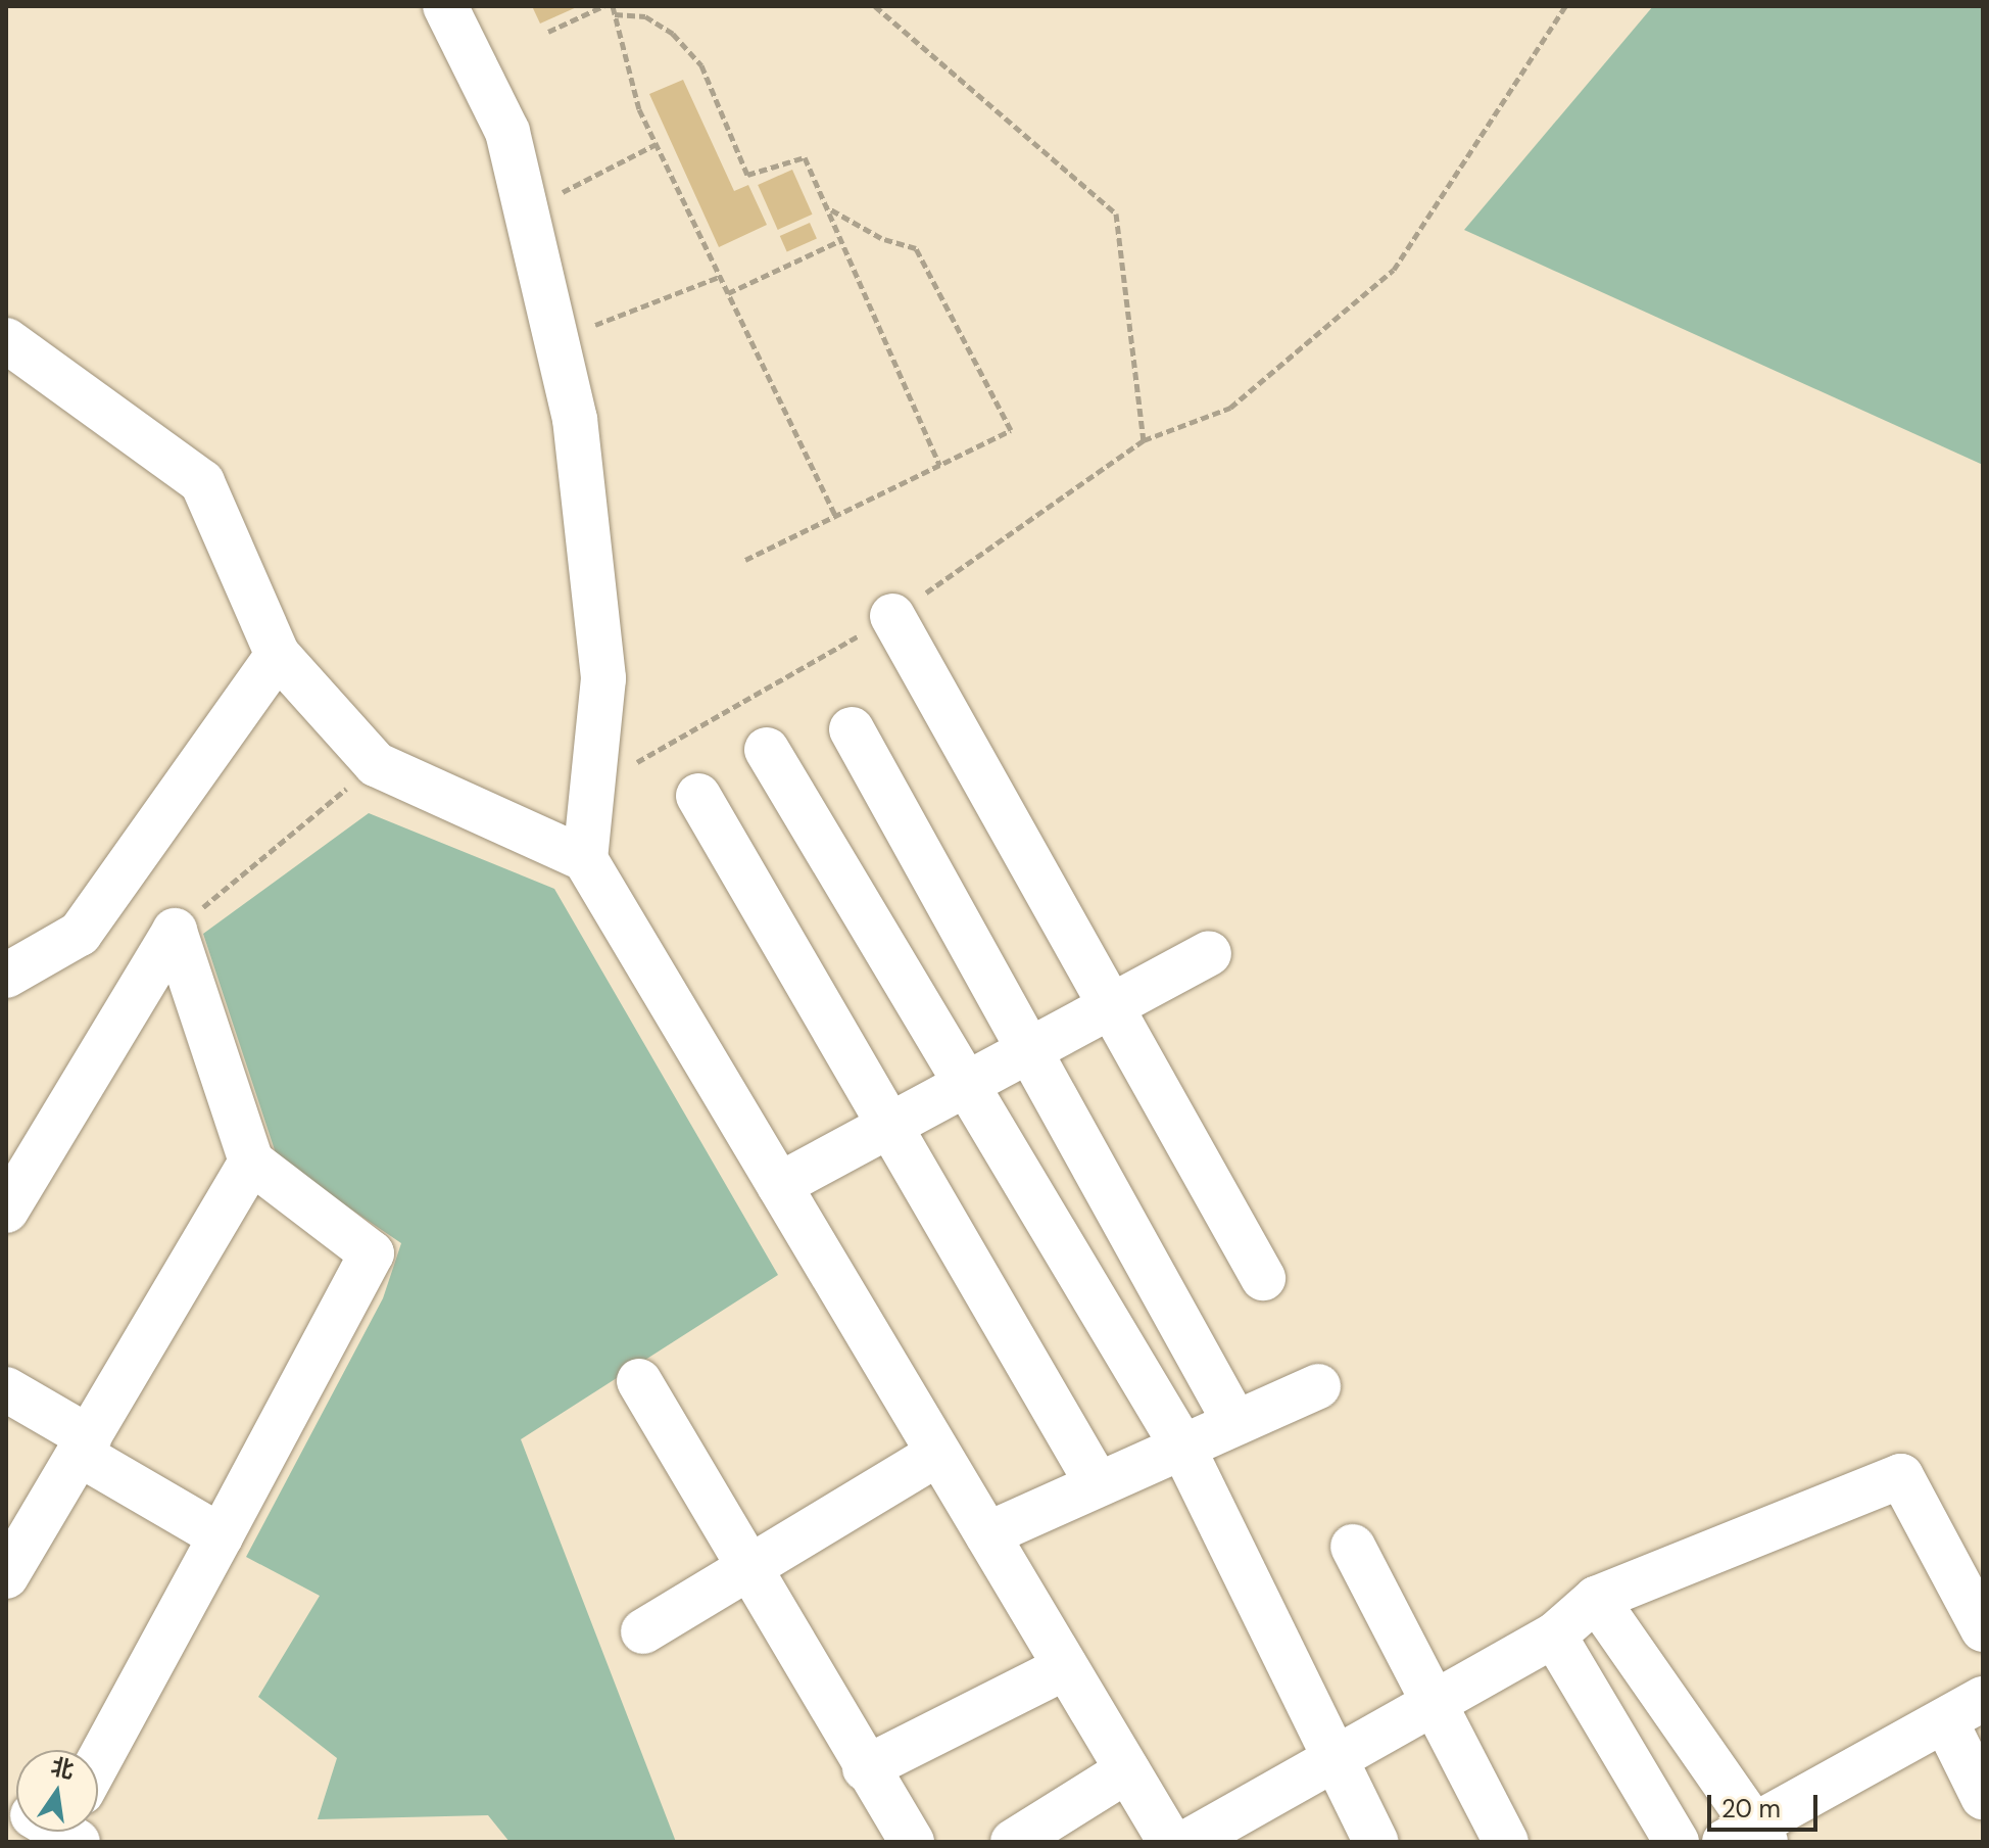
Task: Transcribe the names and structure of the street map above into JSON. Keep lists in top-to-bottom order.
{
  "scale_bar": "20 m",
  "north": "top"
}
